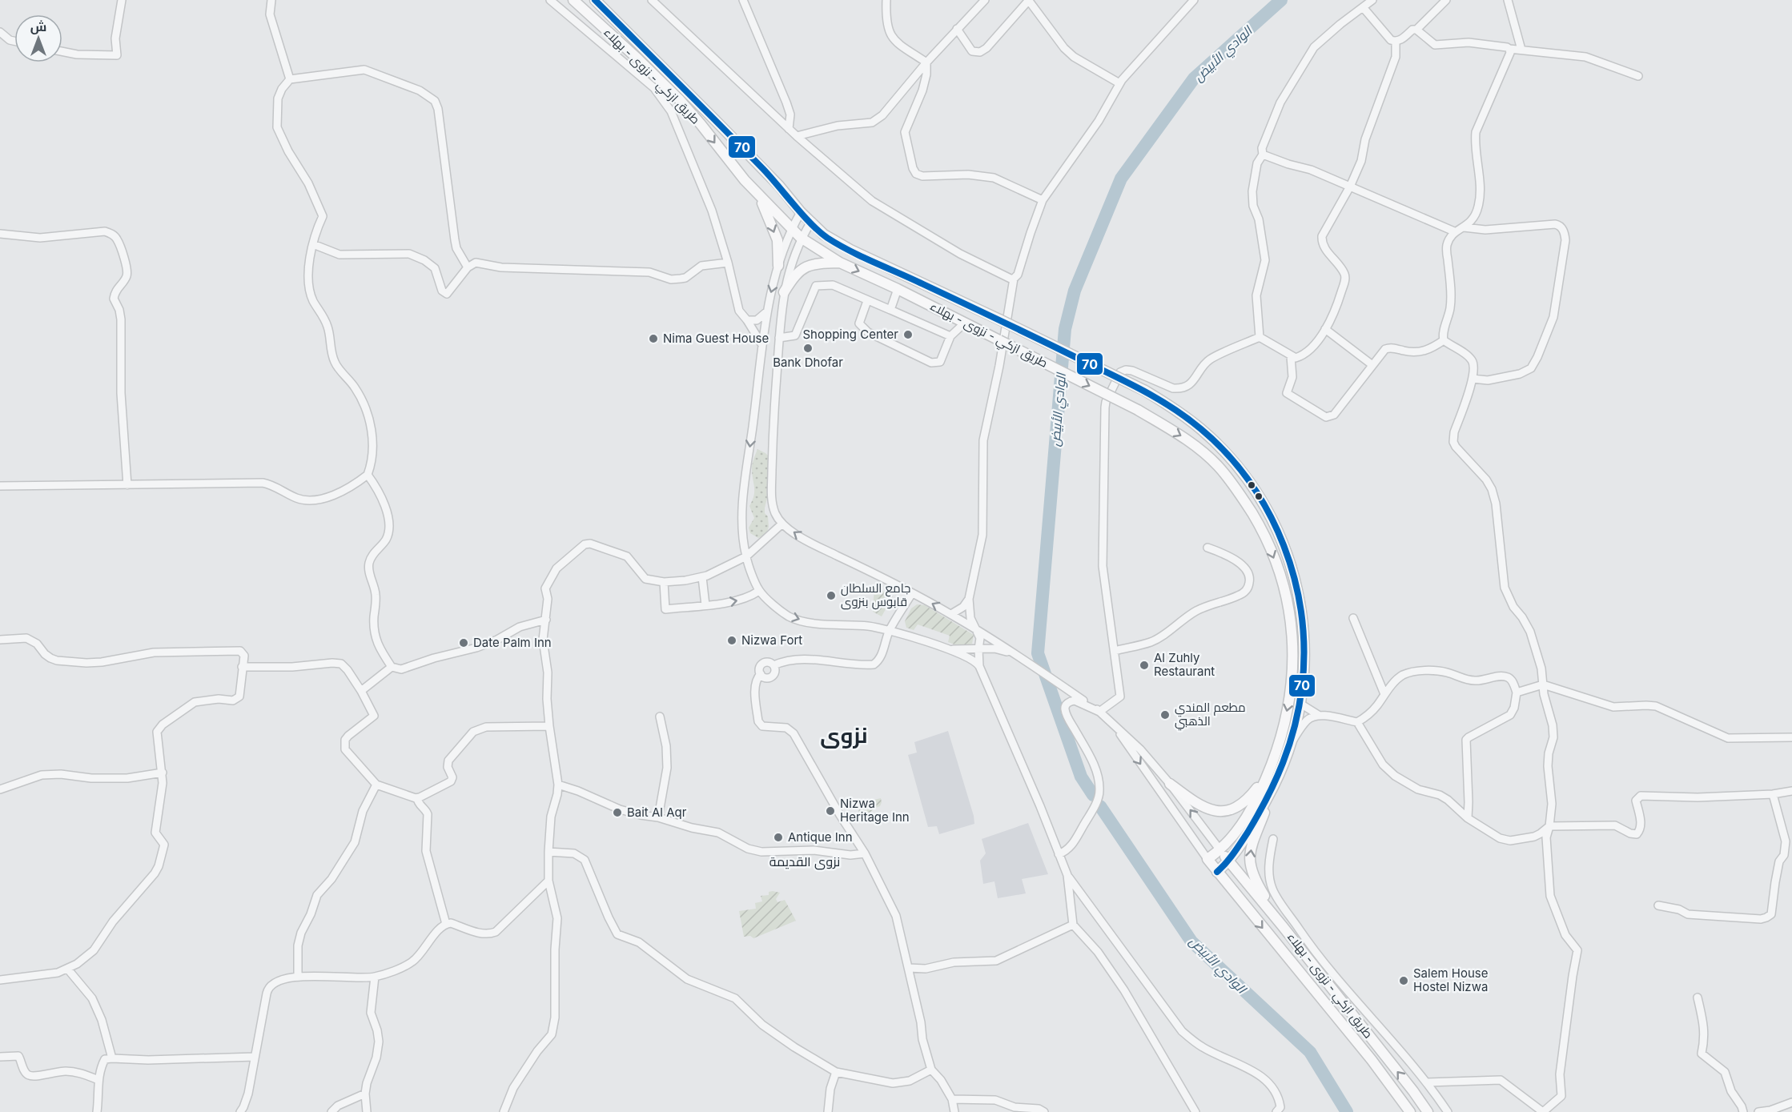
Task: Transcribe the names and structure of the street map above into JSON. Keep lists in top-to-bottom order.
{
  "streets": {
    "main road": ["طريق ازكي - نزوى - بهلاء"]
  },
  "districts": ["نزوى", "نزوى القديمة"],
  "water": ["الوادي الأبيض"],
  "places": [
    "Shopping Center",
    "Nima Guest House",
    "Bank Dhofar",
    "جامع السلطان قابوس بنزوى",
    "Nizwa Fort",
    "Date Palm Inn",
    "Al Zuhly Restaurant",
    "مطعم المندي الذهبي",
    "Nizwa Heritage Inn",
    "Bait Al Aqr",
    "Antique Inn",
    "Salem House Hostel Nizwa"
  ],
  "lines": ["transit line 70"],
  "north": "top"
}
